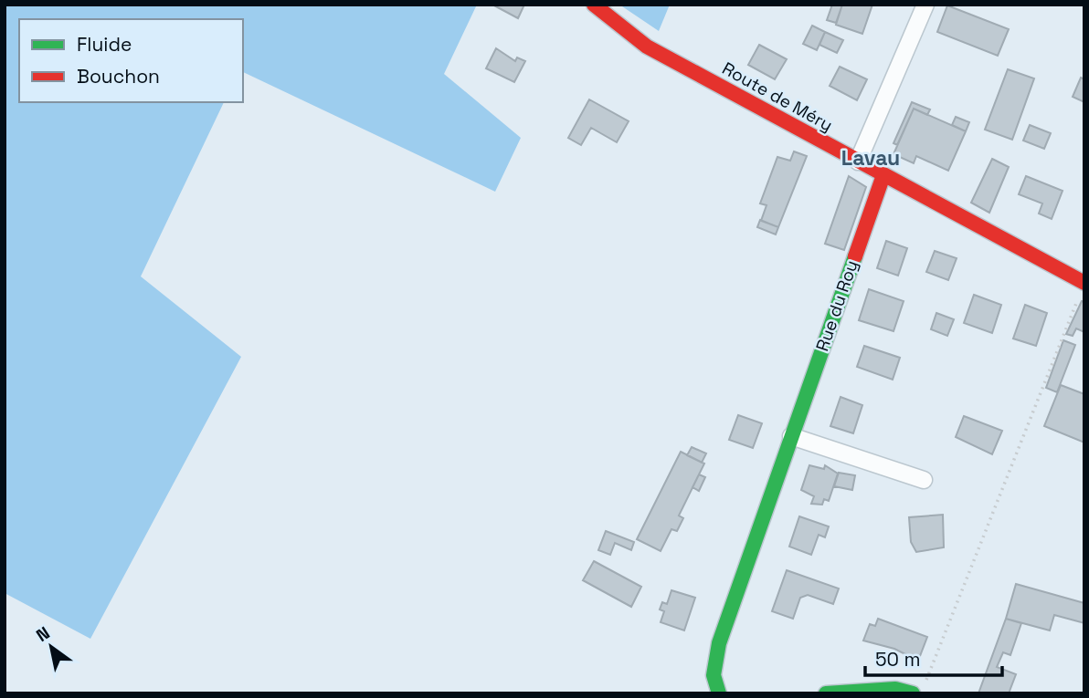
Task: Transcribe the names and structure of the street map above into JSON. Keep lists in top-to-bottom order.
{
  "streets": {
    "street": ["Route de Méry", "Rue du Roy"]
  },
  "crossings": [
    ["Route de Méry", "Rue du Roy"]
  ],
  "districts": ["Lavau"],
  "legend": ["Fluide", "Bouchon"],
  "scale_bar": "50 m",
  "north": "top left"
}
